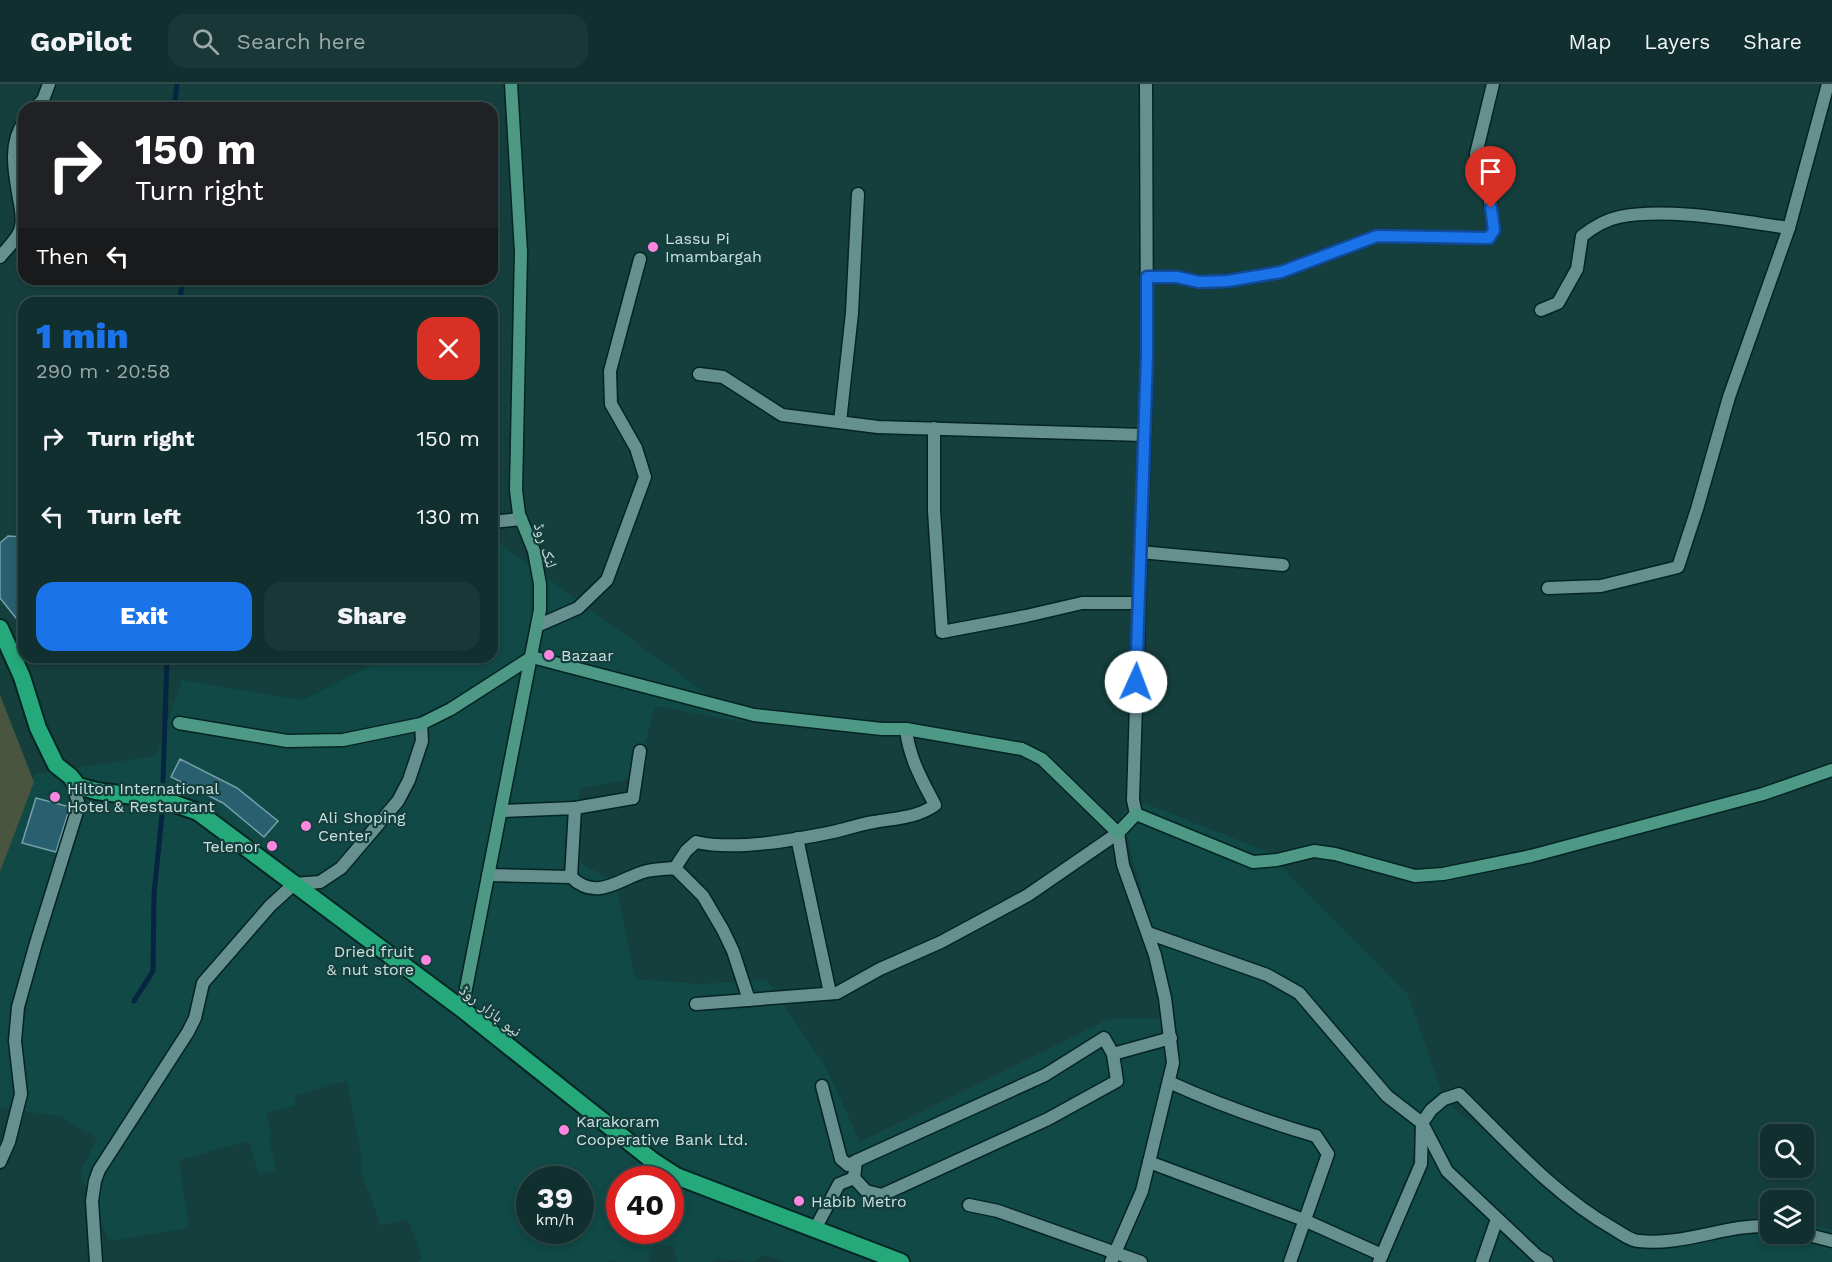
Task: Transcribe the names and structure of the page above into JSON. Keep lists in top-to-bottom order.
{
  "streets": {
    "highway": ["نیو بازار روڈ"],
    "main road": ["لنک روڈ"]
  },
  "crossings": [
    ["لنک روڈ", "نیو بازار روڈ"]
  ],
  "places": [
    "Lassu Pi Imambargah",
    "Bazaar",
    "Hilton International Hotel & Restaurant",
    "Ali Shoping Center",
    "Telenor",
    "Dried fruit & nut store",
    "Karakoram Cooperative Bank Ltd.",
    "Habib Metro"
  ],
  "page": {
    "header": "GoPilot",
    "search": "Search here",
    "nav": ["Map", "Layers", "Share"],
    "turn": ["150 m", "Turn right"],
    "then": "Then",
    "heading": ["1 min", "290 m · 20:58"],
    "list": [
      {
        "name": "Turn right",
        "value": "150 m"
      },
      {
        "name": "Turn left",
        "value": "130 m"
      }
    ],
    "buttons": ["Exit", "Share"],
    "speed": "39 km/h",
    "limit": "40"
  }
}
